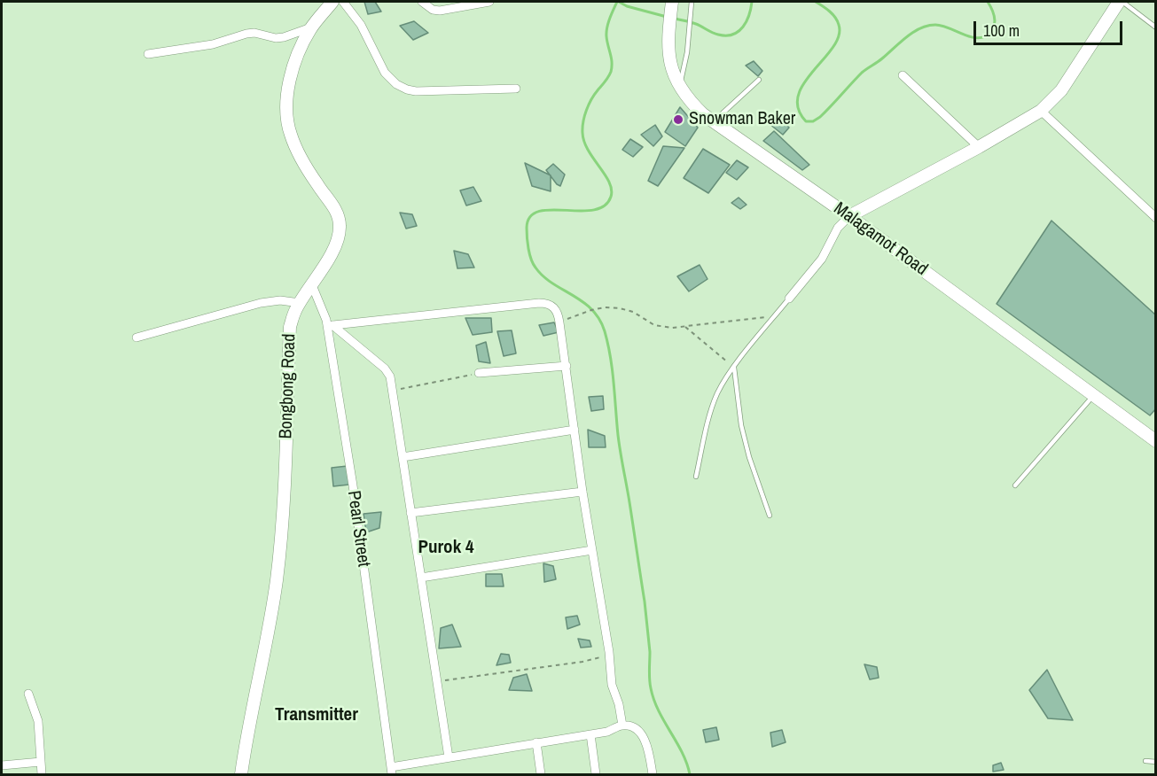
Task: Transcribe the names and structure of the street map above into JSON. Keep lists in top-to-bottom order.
{
  "streets": {
    "street": ["Malagamot Road", "Bongbong Road", "Pearl Street"]
  },
  "crossings": [
    ["Bongbong Road", "Pearl Street"]
  ],
  "districts": ["Purok 4", "Transmitter"],
  "places": ["Snowman Baker"],
  "scale_bar": "100 m"
}
